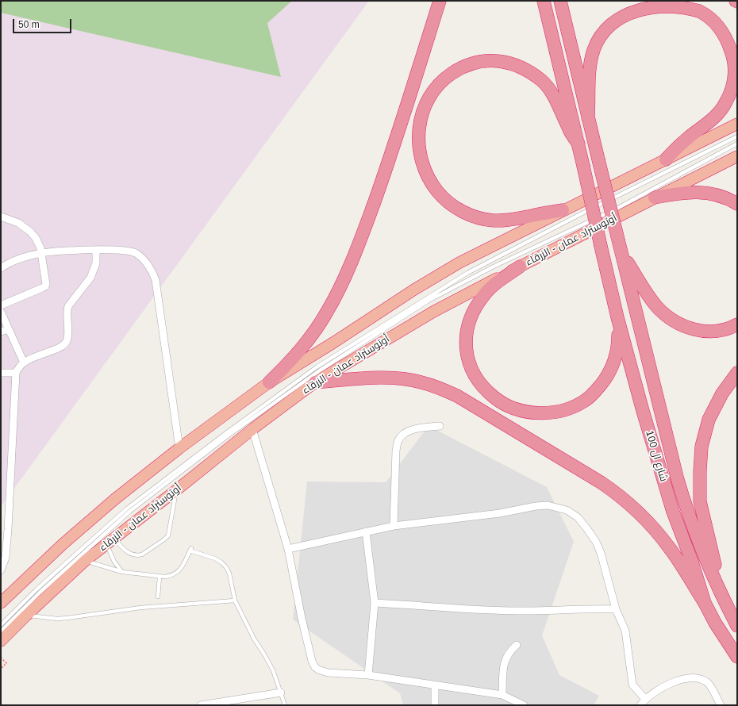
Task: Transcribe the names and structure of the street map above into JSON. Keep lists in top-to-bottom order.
{
  "streets": {
    "highway": ["أوتوستراد عمان - الزرقاء", "شارع ال 100"]
  },
  "scale_bar": "50 m"
}
